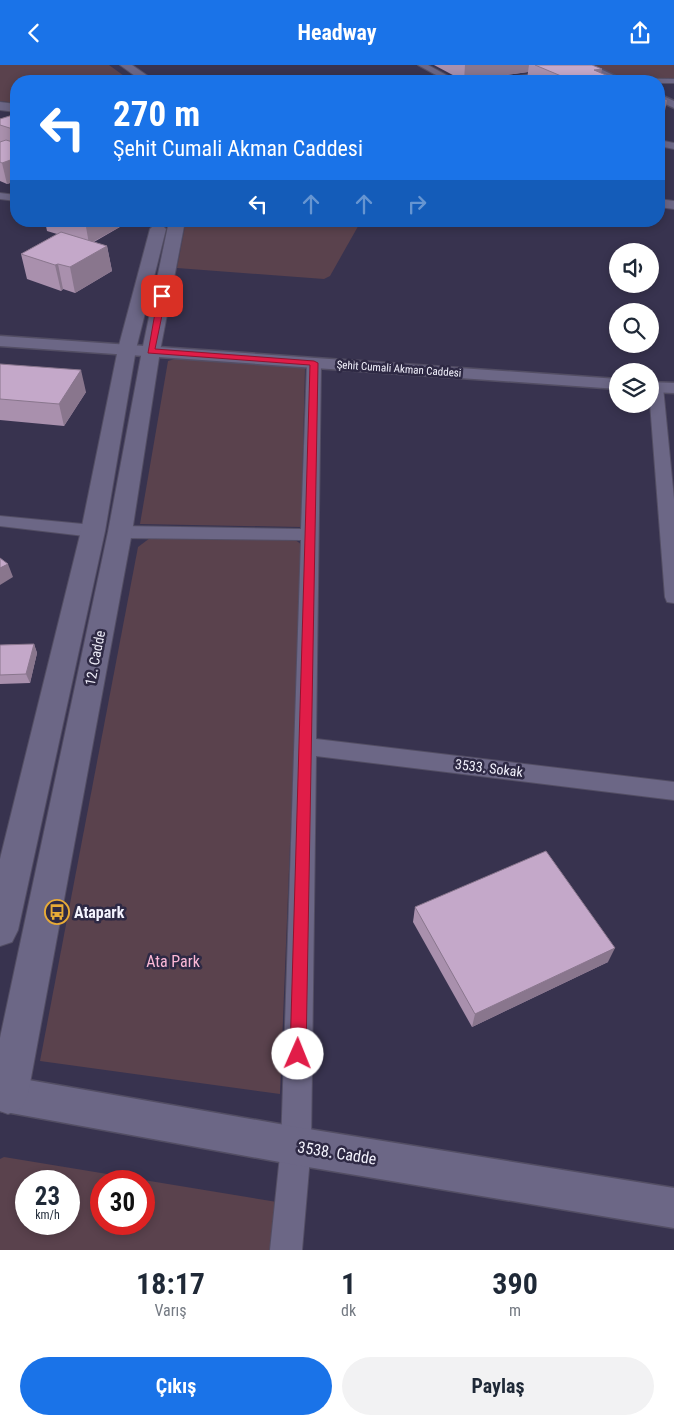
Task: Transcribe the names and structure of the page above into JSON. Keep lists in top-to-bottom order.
{
  "streets": {
    "main road": ["12. Cadde"],
    "street": ["Şehit Cumali Akman Caddesi", "3533. Sokak", "3538. Cadde"]
  },
  "crossings": [
    ["Şehit Cumali Akman Caddesi", "12. Cadde"],
    ["12. Cadde", "3538. Cadde"]
  ],
  "parks": ["Ata Park"],
  "places": {
    "bus stop": ["Atapark"]
  },
  "page": {
    "header": "Headway",
    "turn": ["270 m", "Şehit Cumali Akman Caddesi"],
    "speed": "23 km/h",
    "limit": "30",
    "eta": [
      "18:17",
      "Varış",
      "1",
      "dk",
      "390",
      "m"
    ],
    "buttons": ["Çıkış", "Paylaş"]
  }
}
